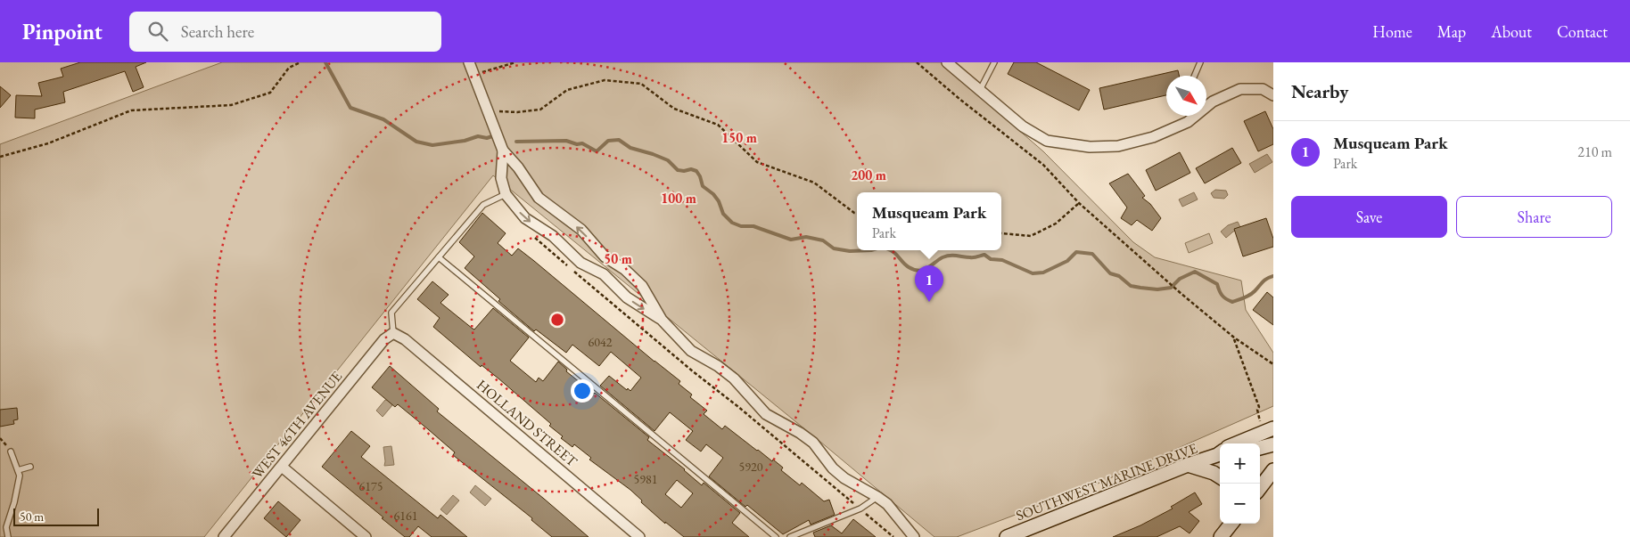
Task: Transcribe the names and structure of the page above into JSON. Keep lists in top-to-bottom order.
{
  "streets": {
    "main road": ["SOUTHWEST MARINE DRIVE"],
    "street": ["HOLLAND STREET", "WEST 46TH AVENUE"]
  },
  "crossings": [
    ["HOLLAND STREET", "WEST 46TH AVENUE"]
  ],
  "house_numbers": [
    "6042",
    "5920",
    "5981",
    "6175",
    "6161"
  ],
  "scale_bar": "50 m",
  "north": "bottom right",
  "page": {
    "header": "Pinpoint",
    "search": "Search here",
    "nav": [
      "Home",
      "Map",
      "About",
      "Contact"
    ],
    "heading": "Nearby",
    "list": [
      {
        "mark": "1",
        "name": "Musqueam Park",
        "note": "Park",
        "value": "210 m"
      }
    ],
    "buttons": ["Save", "Share"],
    "popup": ["Musqueam Park", "Park"],
    "pins": "1",
    "map_buttons": ["+", "−"],
    "scale": "50 m"
  },
  "rings": [
    "150 m",
    "200 m",
    "100 m",
    "50 m"
  ]
}
